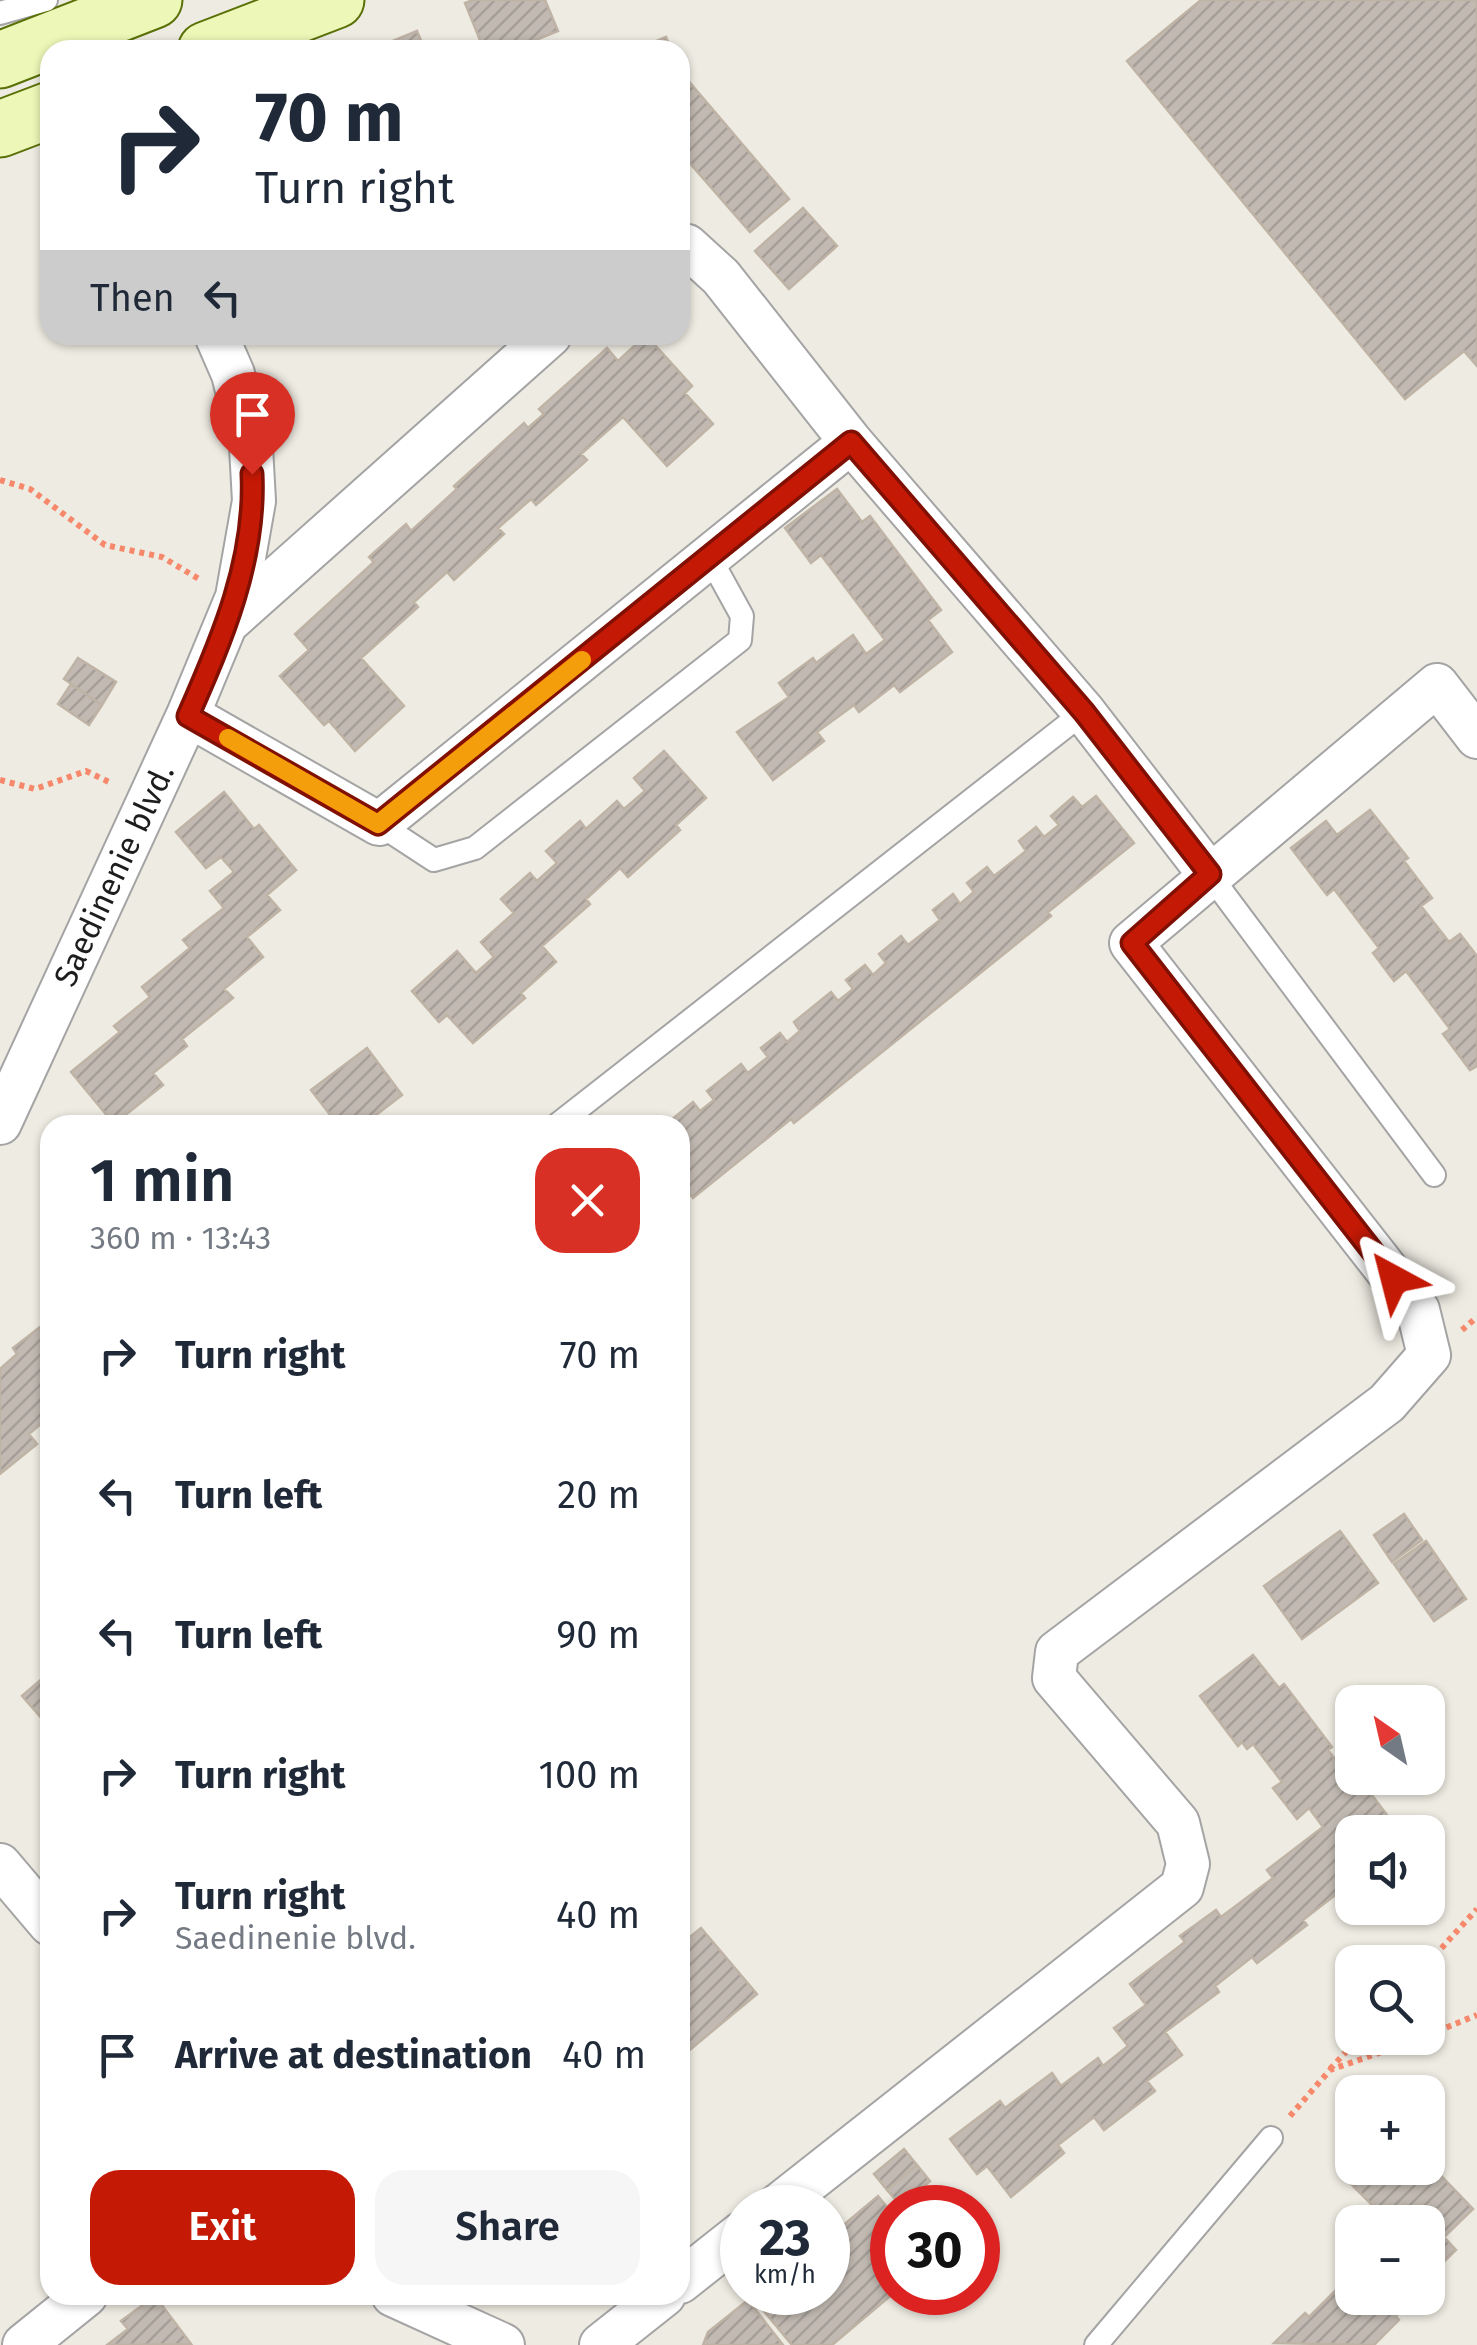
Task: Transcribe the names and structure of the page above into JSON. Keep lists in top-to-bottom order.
{
  "streets": {
    "street": ["Saedinenie blvd."]
  },
  "north": "top left",
  "page": {
    "turn": ["70 m", "Turn right"],
    "then": "Then",
    "heading": ["1 min", "360 m · 13:43"],
    "list": [
      {
        "name": "Turn right",
        "value": "70 m"
      },
      {
        "name": "Turn left",
        "value": "20 m"
      },
      {
        "name": "Turn left",
        "value": "90 m"
      },
      {
        "name": "Turn right",
        "value": "100 m"
      },
      {
        "name": "Turn right",
        "note": "Saedinenie blvd.",
        "value": "40 m"
      },
      {
        "name": "Arrive at destination",
        "value": "40 m"
      }
    ],
    "map_buttons": ["+", "−"],
    "buttons": ["Exit", "Share"],
    "speed": "23 km/h",
    "limit": "30"
  }
}
